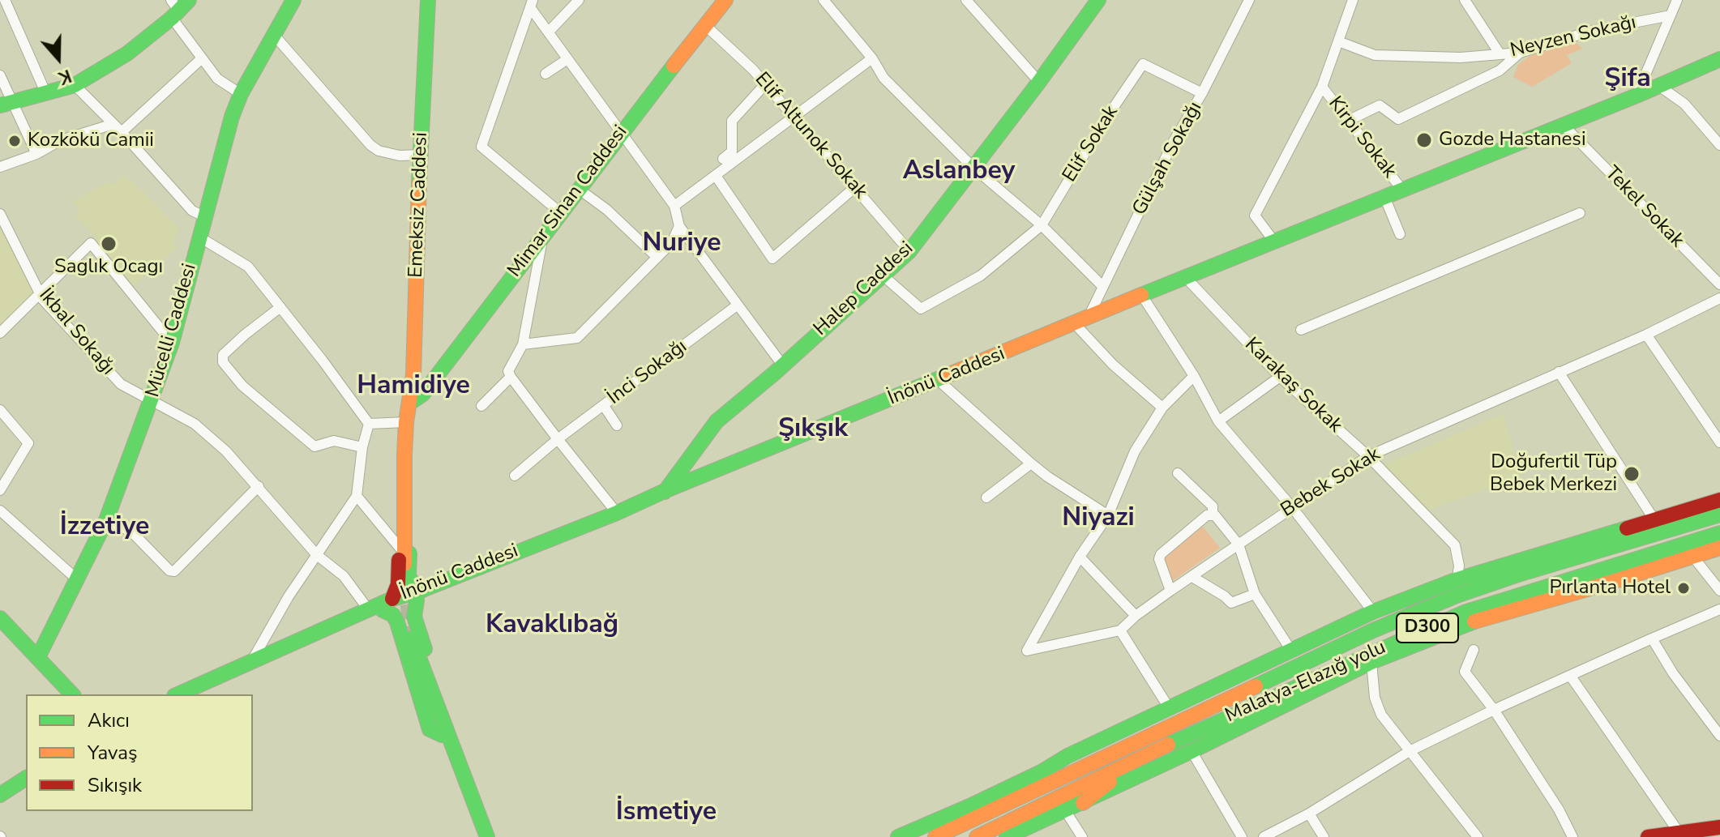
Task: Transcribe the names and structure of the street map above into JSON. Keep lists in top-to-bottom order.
{
  "streets": {
    "main road": [
      "Mimar Sinan Caddesi",
      "Emeksiz Caddesi",
      "Halep Caddesi",
      "Mücelli Caddesi",
      "İnönü Caddesi",
      "D300",
      "Malatya-Elazığ yolu"
    ],
    "street": [
      "Neyzen Sokağı",
      "Elif Altunok Sokak",
      "Kirpi Sokak",
      "Elif Sokak",
      "Gülşah Sokağı",
      "Tekel Sokak",
      "İkbal Sokağı",
      "İnci Sokağı",
      "Karakaş Sokak",
      "Bebek Sokak"
    ]
  },
  "crossings": [
    ["Elif Altunok Sokak", "Mimar Sinan Caddesi"],
    ["Elif Altunok Sokak", "Halep Caddesi"],
    ["Kirpi Sokak", "İnönü Caddesi"],
    ["Elif Sokak", "Gülşah Sokağı"],
    ["Elif Sokak", "Halep Caddesi"],
    ["Gülşah Sokağı", "İnönü Caddesi"],
    ["Mimar Sinan Caddesi", "Emeksiz Caddesi"],
    ["Emeksiz Caddesi", "İkbal Sokağı"],
    ["Emeksiz Caddesi", "İnönü Caddesi"],
    ["Tekel Sokak", "İnönü Caddesi"],
    ["Halep Caddesi", "İnönü Caddesi"],
    ["Mücelli Caddesi", "İkbal Sokağı"],
    ["İkbal Sokağı", "İnönü Caddesi"],
    ["İnönü Caddesi", "Karakaş Sokak"],
    ["Karakaş Sokak", "Bebek Sokak"]
  ],
  "districts": [
    "Şifa",
    "Aslanbey",
    "Nuriye",
    "Hamidiye",
    "Şıkşık",
    "Niyazi",
    "İzzetiye",
    "Kavaklıbağ",
    "İsmetiye"
  ],
  "places": [
    "Gozde Hastanesi",
    "Kozkökü Camii",
    "Saglık Ocagı",
    "Doğufertil Tüp Bebek Merkezi",
    "Pırlanta Hotel"
  ],
  "legend": ["Akıcı", "Yavaş", "Sıkışık"],
  "north": "bottom"
}
